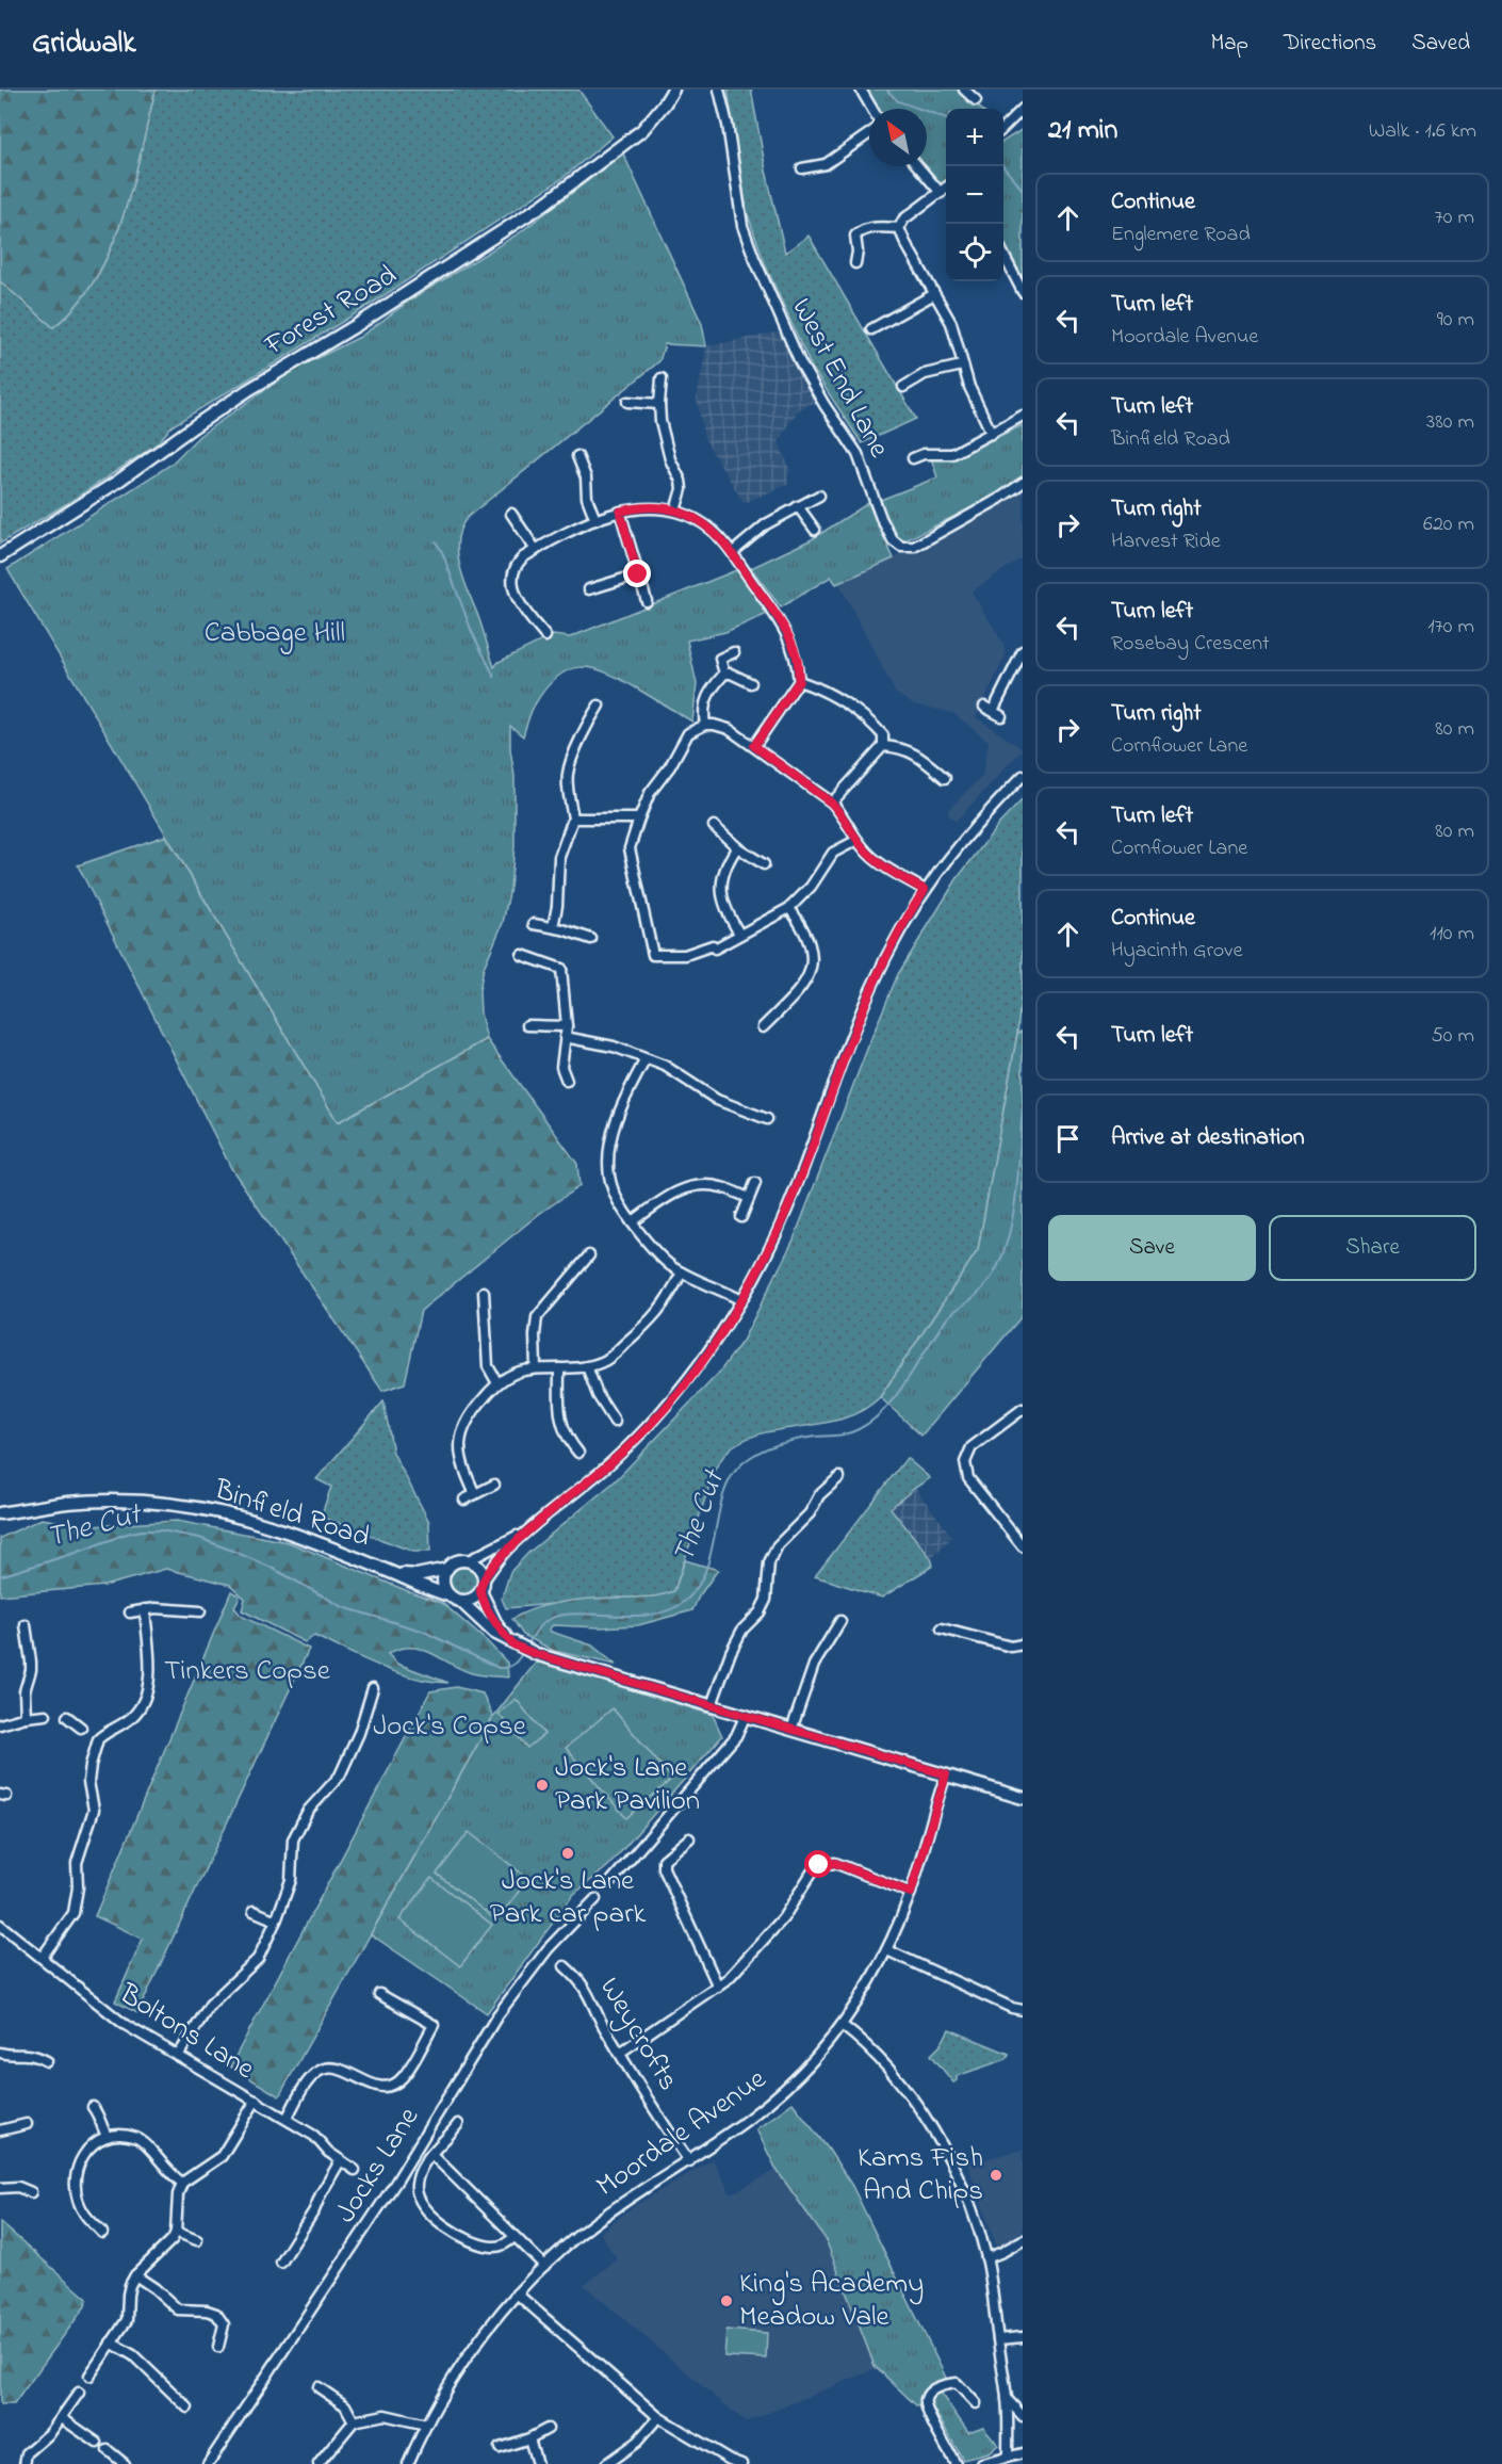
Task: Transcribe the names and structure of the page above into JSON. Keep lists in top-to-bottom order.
{
  "streets": {
    "main road": ["Forest Road", "Binfield Road"],
    "street": [
      "West End Lane",
      "Boltons Lane",
      "Weycrofts",
      "Moordale Avenue",
      "Jocks Lane"
    ]
  },
  "crossings": [
    ["Binfield Road", "Moordale Avenue"],
    ["Weycrofts", "Moordale Avenue"]
  ],
  "water": ["The Cut"],
  "parks": ["Cabbage Hill", "Tinkers Copse", "Jock's Copse"],
  "places": [
    "Jock's Lane Park Pavilion",
    "Jock's Lane Park car park",
    "Kams Fish And Chips",
    "King's Academy Meadow Vale"
  ],
  "north": "top left",
  "page": {
    "header": "Gridwalk",
    "nav": ["Map", "Directions", "Saved"],
    "heading": ["21 min", "Walk · 1.6 km"],
    "map_buttons": ["+", "−"],
    "list": [
      ["Continue", "Englemere Road", "70 m"],
      ["Turn left", "Moordale Avenue", "90 m"],
      ["Turn left", "Binfield Road", "380 m"],
      ["Turn right", "Harvest Ride", "620 m"],
      ["Turn left", "Rosebay Crescent", "170 m"],
      ["Turn right", "Cornflower Lane", "80 m"],
      ["Turn left", "Cornflower Lane", "80 m"],
      ["Continue", "Hyacinth Grove", "110 m"],
      ["Turn left", "50 m"],
      "Arrive at destination"
    ],
    "buttons": ["Save", "Share"]
  }
}
